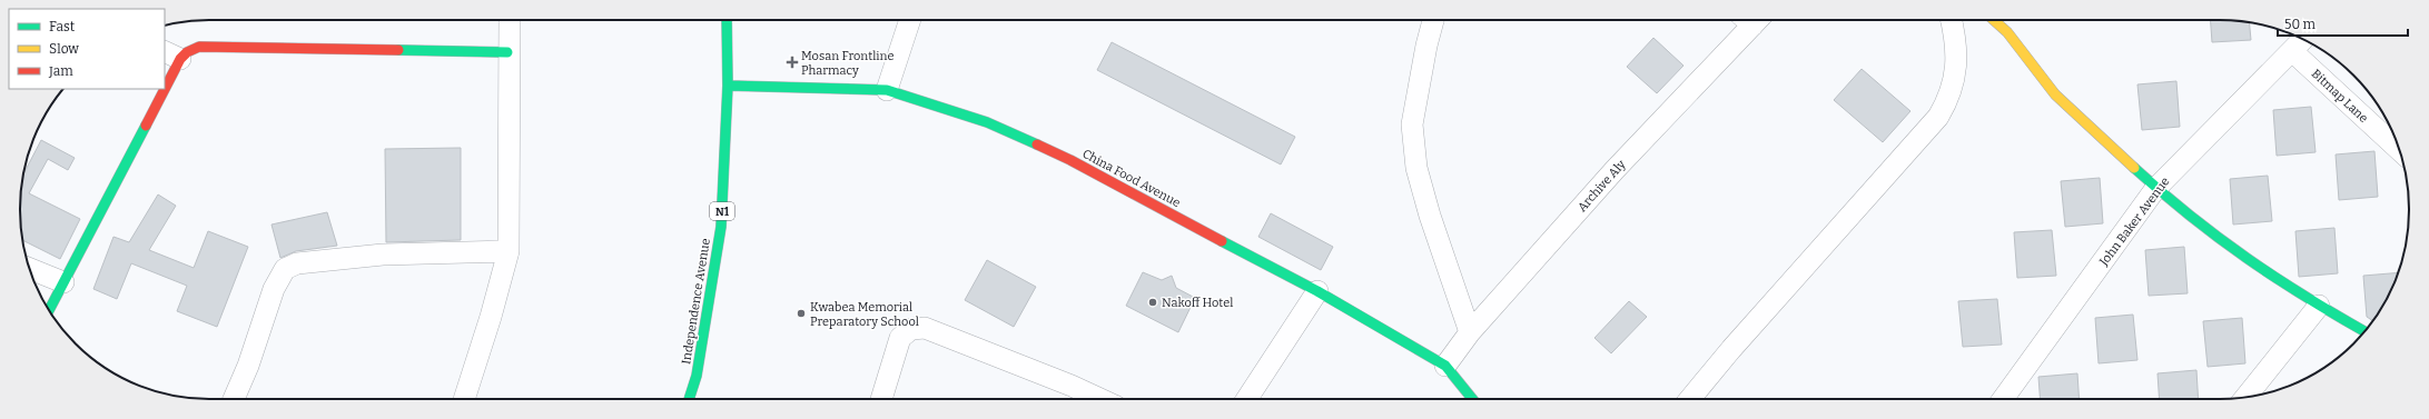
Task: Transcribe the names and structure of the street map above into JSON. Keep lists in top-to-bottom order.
{
  "streets": {
    "main road": ["China Food Avenue", "N1", "Independence Avenue"],
    "street": ["Bitmap Lane", "Archive Aly", "John Baker Avenue"]
  },
  "crossings": [
    ["Bitmap Lane", "John Baker Avenue"],
    ["China Food Avenue", "Archive Aly"],
    ["China Food Avenue", "Independence Avenue"]
  ],
  "places": {
    "health": ["Mosan Frontline Pharmacy"],
    "other": ["Nakoff Hotel", "Kwabea Memorial Preparatory School"]
  },
  "legend": ["Fast", "Slow", "Jam"],
  "scale_bar": "50 m"
}
